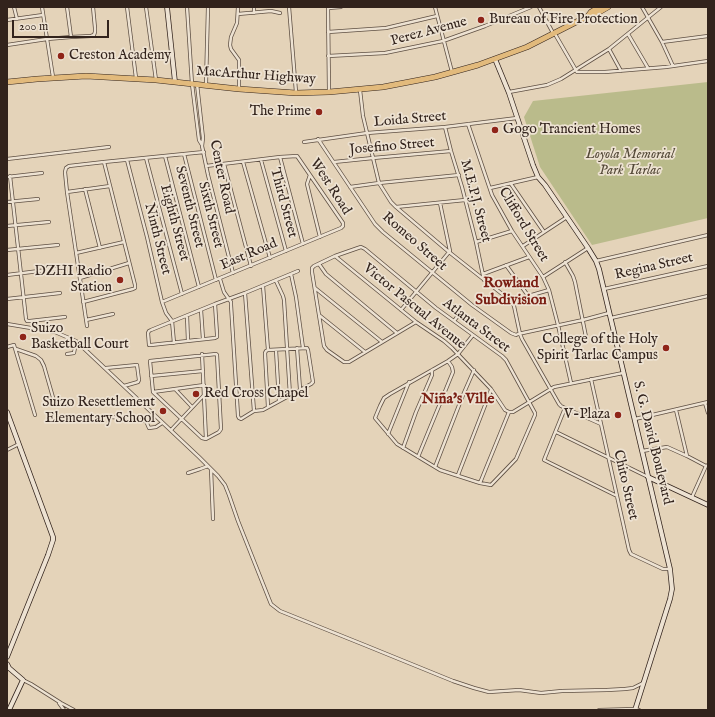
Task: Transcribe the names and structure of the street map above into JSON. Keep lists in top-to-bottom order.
{
  "streets": {
    "highway": ["MacArthur Highway"],
    "street": [
      "Perez Avenue",
      "Loida Street",
      "Josefino Street",
      "Center Road",
      "West Road",
      "M.E.P.J. Street",
      "Third Street",
      "Seventh Street",
      "Sixth Street",
      "Eighth Street",
      "Clifford Street",
      "Ninth Street",
      "Romeo Street",
      "East Road",
      "Regina Street",
      "Victor Pascual Avenue",
      "Atlanta Street",
      "S. G. David Boulevard",
      "Chito Street"
    ]
  },
  "crossings": [
    ["MacArthur Highway", "Center Road"],
    ["MacArthur Highway", "S. G. David Boulevard"],
    ["Loida Street", "M.E.P.J. Street"],
    ["Loida Street", "Clifford Street"],
    ["Loida Street", "Romeo Street"],
    ["Loida Street", "S. G. David Boulevard"],
    ["Josefino Street", "M.E.P.J. Street"],
    ["Josefino Street", "Romeo Street"],
    ["Center Road", "West Road"],
    ["Center Road", "East Road"],
    ["West Road", "Third Street"],
    ["West Road", "East Road"],
    ["Third Street", "East Road"],
    ["Seventh Street", "East Road"],
    ["Sixth Street", "East Road"],
    ["Eighth Street", "East Road"],
    ["Ninth Street", "East Road"],
    ["Regina Street", "S. G. David Boulevard"],
    ["Victor Pascual Avenue", "Atlanta Street"],
    ["S. G. David Boulevard", "Chito Street"]
  ],
  "districts": ["Rowland Subdivision", "Niña's Ville"],
  "parks": ["Loyola Memorial Park Tarlac"],
  "places": [
    "Bureau of Fire Protection",
    "Creston Academy",
    "The Prime",
    "Gogo Trancient Homes",
    "DZHI Radio Station",
    "Suizo Basketball Court",
    "College of the Holy Spirit Tarlac Campus",
    "Red Cross Chapel",
    "Suizo Resettlement Elementary School",
    "V-Plaza"
  ],
  "scale_bar": "200 m"
}
